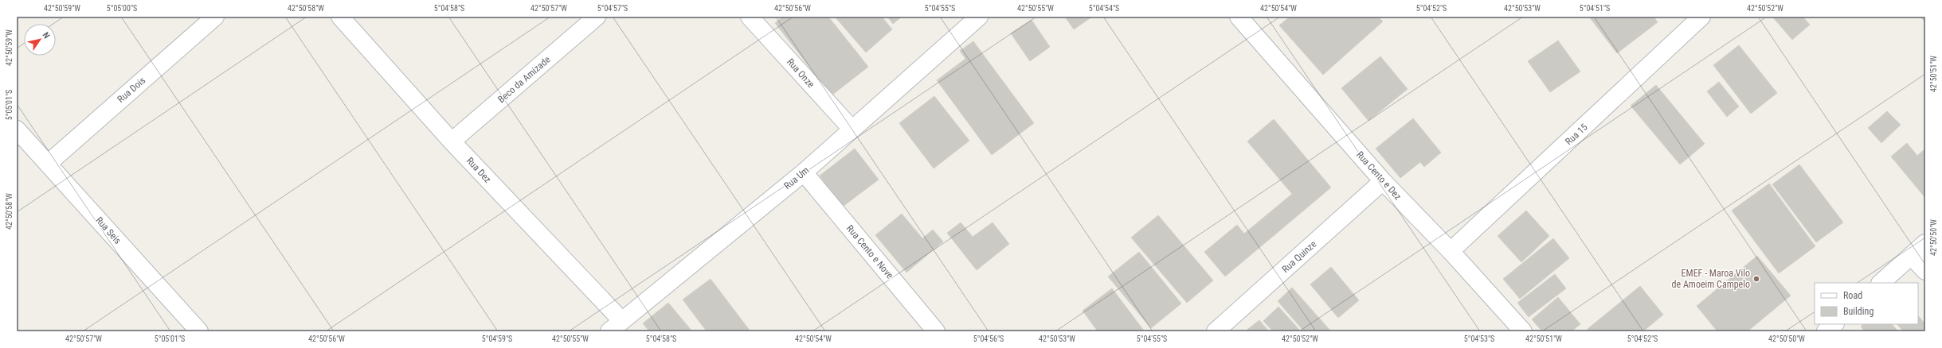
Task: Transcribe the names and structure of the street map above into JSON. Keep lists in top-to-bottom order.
{
  "streets": {
    "street": [
      "Rua Onze",
      "Beco da Amizade",
      "Rua Dois",
      "Rua 15",
      "Rua Dez",
      "Rua Cento e Dez",
      "Rua Um",
      "Rua Seis",
      "Rua Cento e Nove",
      "Rua Quinze"
    ]
  },
  "crossings": [
    ["Rua Onze", "Rua Um"],
    ["Beco da Amizade", "Rua Dez"],
    ["Rua Dois", "Rua Seis"],
    ["Rua 15", "Rua Cento e Dez"],
    ["Rua Dez", "Rua Um"],
    ["Rua Cento e Dez", "Rua Quinze"],
    ["Rua Um", "Rua Cento e Nove"]
  ],
  "places": ["EMEF - Maroa Vilo de Amoeim Campelo"],
  "legend": ["Road", "Building"],
  "north": "top right",
  "coordinates": [
    "42°50'59\"W",
    "5°05'00\"S",
    "42°50'58\"W",
    "5°04'58\"S",
    "42°50'57\"W",
    "5°04'57\"S",
    "42°50'56\"W",
    "5°04'55\"S",
    "42°50'55\"W",
    "5°04'54\"S",
    "42°50'54\"W",
    "5°04'52\"S",
    "42°50'53\"W",
    "5°04'51\"S",
    "42°50'52\"W",
    "42°50'51\"W",
    "5°05'01\"S",
    "42°50'50\"W",
    "5°04'59\"S",
    "5°04'56\"S",
    "5°04'53\"S"
  ]
}
